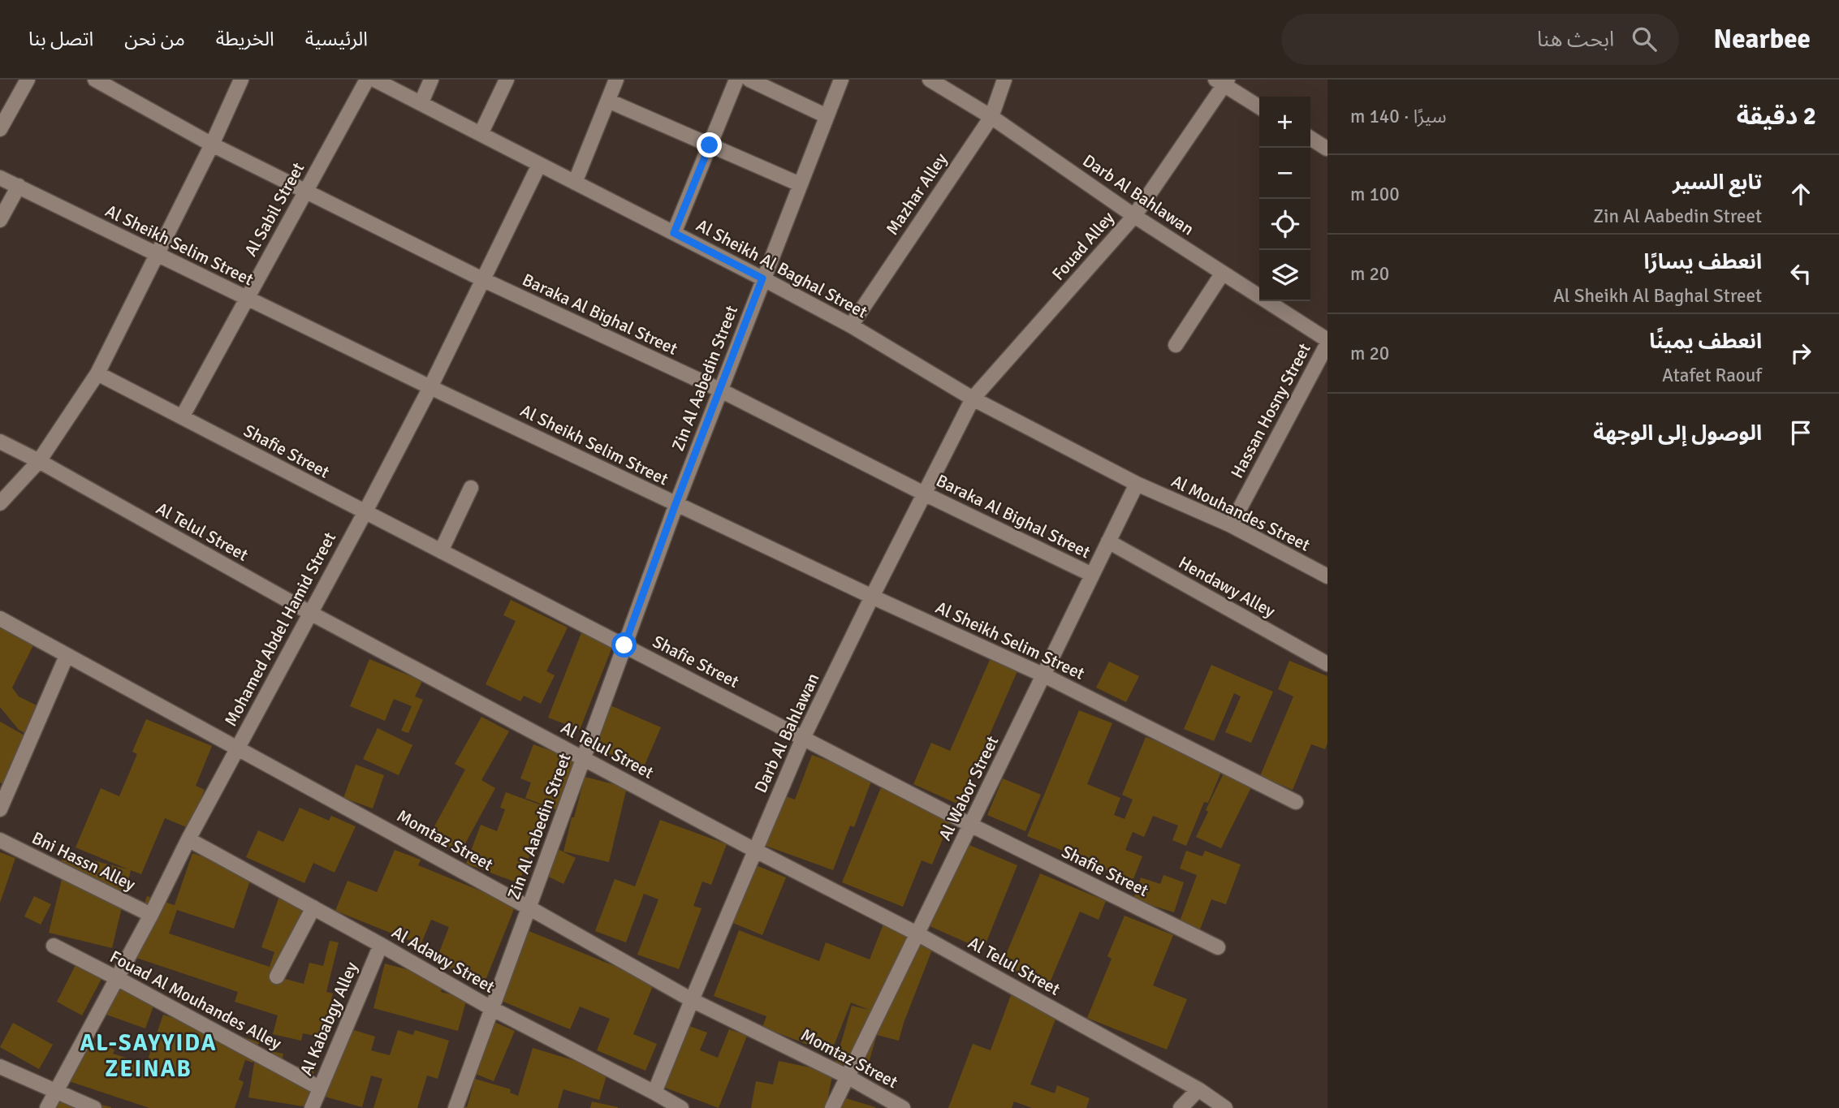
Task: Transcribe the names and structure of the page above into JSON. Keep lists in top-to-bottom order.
{
  "streets": {
    "street": [
      "Mazhar Alley",
      "Darb Al Bahlawan",
      "Al Sabil Street",
      "Al Sheikh Selim Street",
      "Fouad Alley",
      "Al Sheikh Al Baghal Street",
      "Baraka Al Bighal Street",
      "Zin Al Aabedin Street",
      "Hassan Hosny Street",
      "Shafie Street",
      "Al Mouhandes Street",
      "Al Telul Street",
      "Hendawy Alley",
      "Mohamed Abdel Hamid Street",
      "Al Wabor Street",
      "Momtaz Street",
      "Bni Hassn Alley",
      "Al Adawy Street",
      "Fouad Al Mouhandes Alley",
      "Al Kababgy Alley"
    ]
  },
  "crossings": [
    ["Mazhar Alley", "Darb Al Bahlawan"],
    ["Mazhar Alley", "Al Sheikh Al Baghal Street"],
    ["Darb Al Bahlawan", "Al Sheikh Selim Street"],
    ["Darb Al Bahlawan", "Fouad Alley"],
    ["Darb Al Bahlawan", "Al Sheikh Al Baghal Street"],
    ["Darb Al Bahlawan", "Baraka Al Bighal Street"],
    ["Darb Al Bahlawan", "Hassan Hosny Street"],
    ["Darb Al Bahlawan", "Shafie Street"],
    ["Darb Al Bahlawan", "Al Telul Street"],
    ["Darb Al Bahlawan", "Momtaz Street"],
    ["Darb Al Bahlawan", "Al Adawy Street"],
    ["Al Sabil Street", "Al Sheikh Selim Street"],
    ["Al Sabil Street", "Baraka Al Bighal Street"],
    ["Al Sabil Street", "Shafie Street"],
    ["Al Sheikh Selim Street", "Zin Al Aabedin Street"],
    ["Al Sheikh Selim Street", "Mohamed Abdel Hamid Street"],
    ["Al Sheikh Selim Street", "Al Wabor Street"],
    ["Fouad Alley", "Al Sheikh Al Baghal Street"],
    ["Al Sheikh Al Baghal Street", "Zin Al Aabedin Street"],
    ["Al Sheikh Al Baghal Street", "Al Mouhandes Street"],
    ["Al Sheikh Al Baghal Street", "Mohamed Abdel Hamid Street"],
    ["Al Sheikh Al Baghal Street", "Al Wabor Street"],
    ["Baraka Al Bighal Street", "Zin Al Aabedin Street"],
    ["Baraka Al Bighal Street", "Mohamed Abdel Hamid Street"],
    ["Baraka Al Bighal Street", "Al Wabor Street"],
    ["Zin Al Aabedin Street", "Shafie Street"],
    ["Zin Al Aabedin Street", "Al Telul Street"],
    ["Zin Al Aabedin Street", "Momtaz Street"],
    ["Zin Al Aabedin Street", "Al Adawy Street"],
    ["Hassan Hosny Street", "Al Mouhandes Street"],
    ["Shafie Street", "Mohamed Abdel Hamid Street"],
    ["Shafie Street", "Al Wabor Street"],
    ["Al Mouhandes Street", "Al Wabor Street"],
    ["Al Telul Street", "Mohamed Abdel Hamid Street"],
    ["Al Telul Street", "Al Wabor Street"],
    ["Hendawy Alley", "Al Wabor Street"],
    ["Mohamed Abdel Hamid Street", "Momtaz Street"],
    ["Mohamed Abdel Hamid Street", "Bni Hassn Alley"],
    ["Mohamed Abdel Hamid Street", "Al Adawy Street"],
    ["Mohamed Abdel Hamid Street", "Fouad Al Mouhandes Alley"],
    ["Al Wabor Street", "Momtaz Street"],
    ["Al Adawy Street", "Al Kababgy Alley"],
    ["Fouad Al Mouhandes Alley", "Al Kababgy Alley"]
  ],
  "districts": ["AL-SAYYIDA ZEINAB"],
  "page": {
    "header": "Nearbee",
    "search": "ابحث هنا",
    "nav": [
      "الرئيسية",
      "الخريطة",
      "من نحن",
      "اتصل بنا"
    ],
    "heading": ["2 دقيقة", "سيرًا · 140 m"],
    "map_buttons": ["+", "−"],
    "list": [
      ["تابع السير", "Zin Al Aabedin Street", "100 m"],
      ["انعطف يسارًا", "Al Sheikh Al Baghal Street", "20 m"],
      ["انعطف يمينًا", "Atafet Raouf", "20 m"],
      "الوصول إلى الوجهة"
    ]
  }
}
